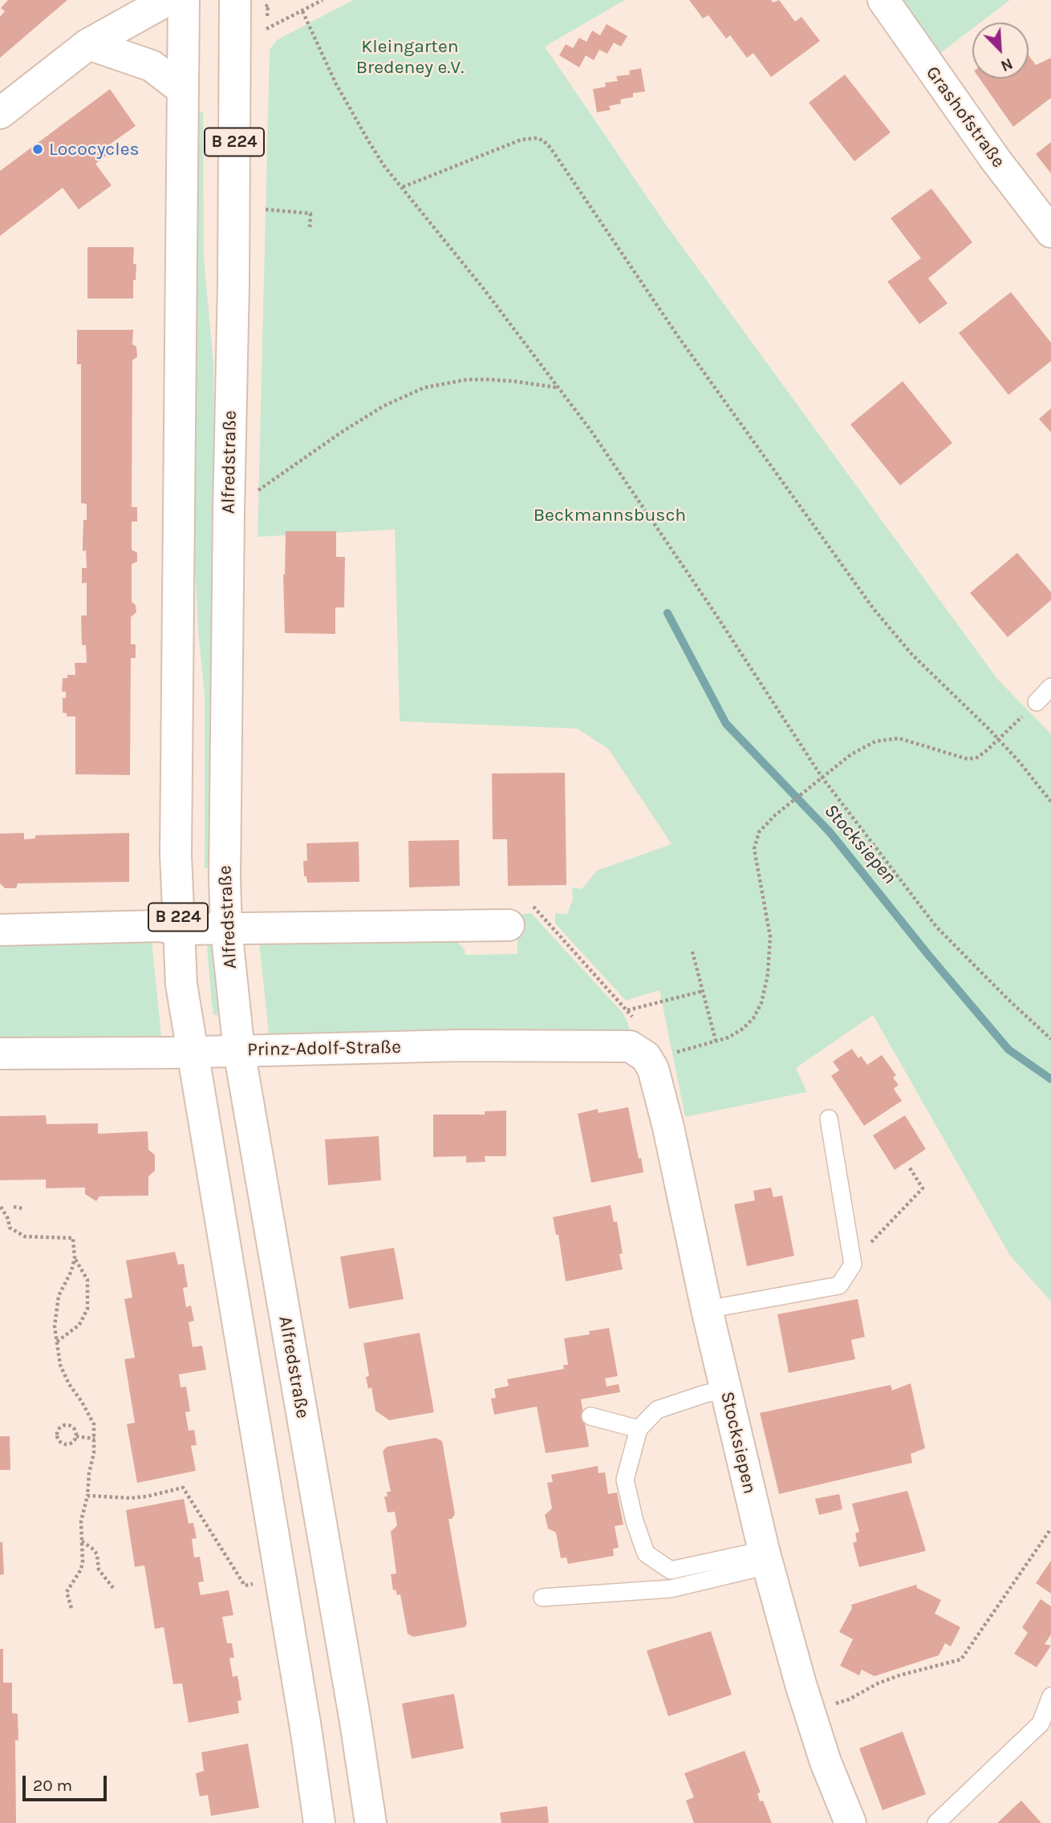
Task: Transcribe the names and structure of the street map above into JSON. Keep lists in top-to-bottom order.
{
  "streets": {
    "main road": [
      "Grashofstraße",
      "B 224",
      "Alfredstraße",
      "Prinz-Adolf-Straße",
      "Stocksiepen"
    ]
  },
  "crossings": [
    ["B 224", "Prinz-Adolf-Straße"],
    ["Alfredstraße", "Prinz-Adolf-Straße"],
    ["Prinz-Adolf-Straße", "Stocksiepen"]
  ],
  "water": ["Stocksiepen"],
  "parks": ["Kleingarten Bredeney e.V.", "Beckmannsbusch"],
  "places": ["Lococycles"],
  "scale_bar": "20 m",
  "north": "bottom right"
}
